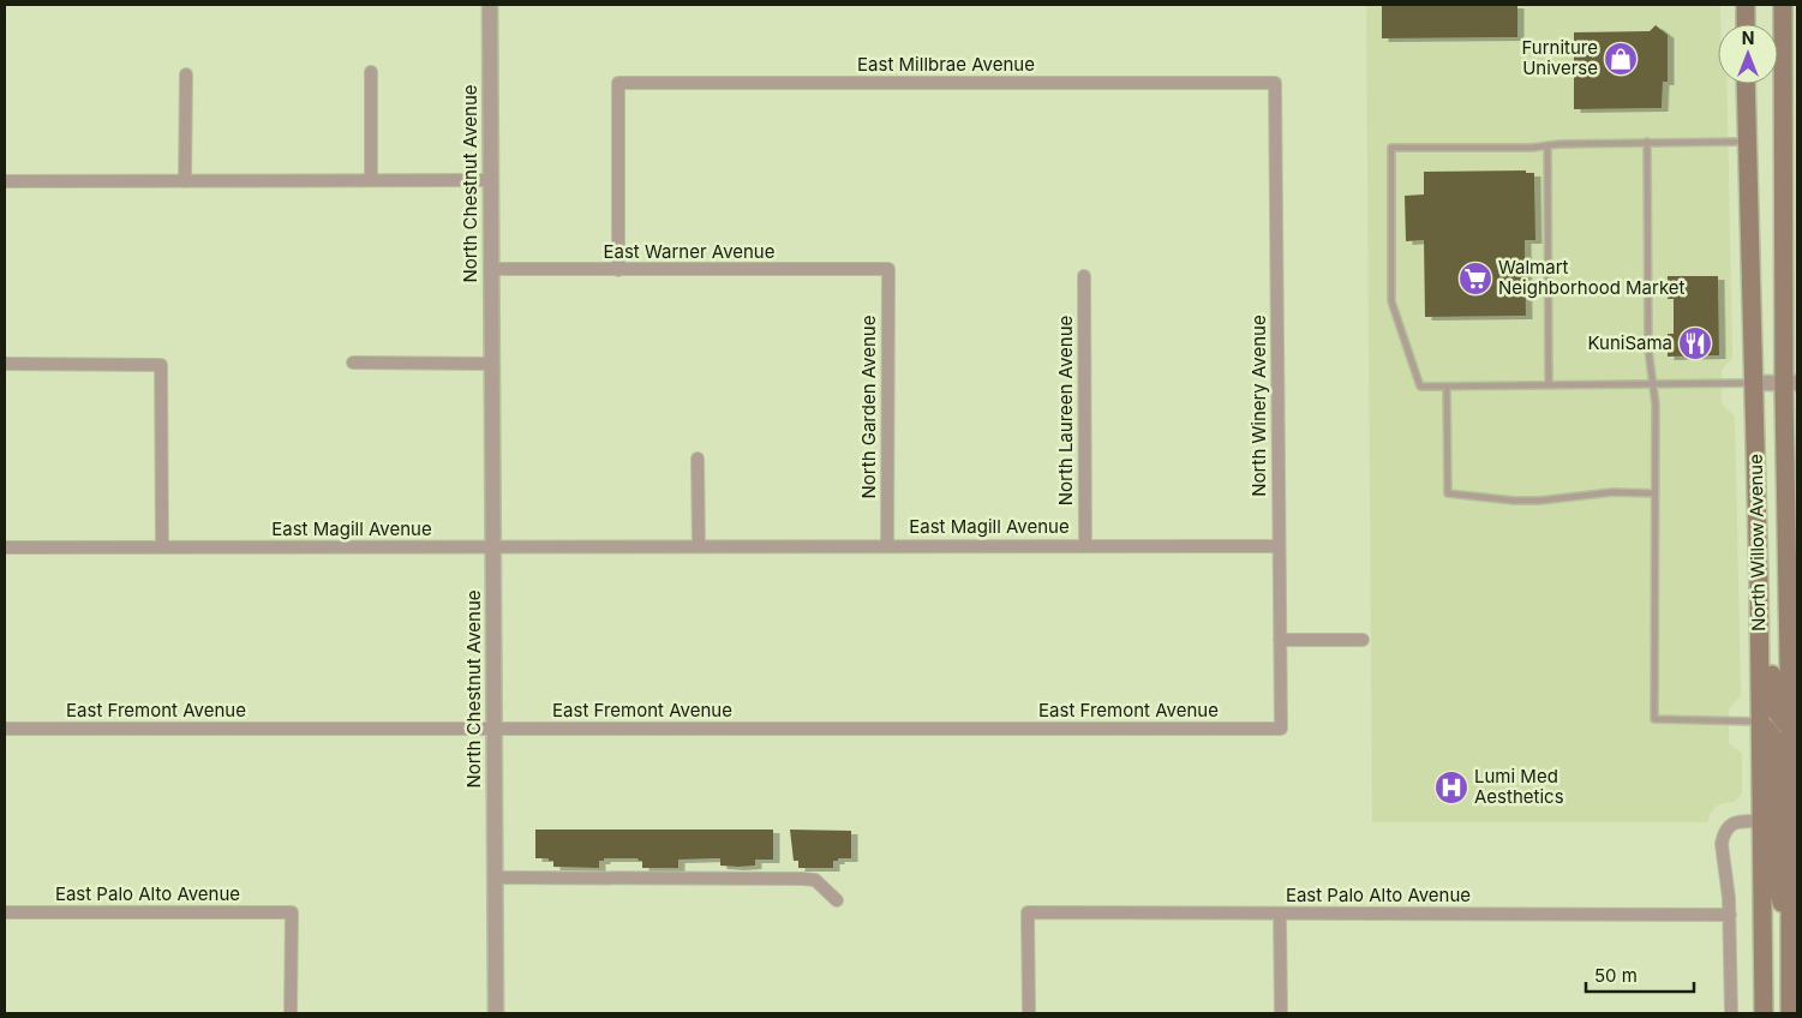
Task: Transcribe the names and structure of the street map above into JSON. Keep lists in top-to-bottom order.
{
  "streets": {
    "main road": ["North Willow Avenue"],
    "street": [
      "East Millbrae Avenue",
      "North Chestnut Avenue",
      "East Warner Avenue",
      "North Winery Avenue",
      "North Garden Avenue",
      "North Laureen Avenue",
      "East Magill Avenue",
      "East Fremont Avenue",
      "East Palo Alto Avenue"
    ]
  },
  "crossings": [
    ["East Millbrae Avenue", "East Warner Avenue"],
    ["East Millbrae Avenue", "North Winery Avenue"],
    ["North Chestnut Avenue", "East Warner Avenue"],
    ["North Chestnut Avenue", "East Magill Avenue"],
    ["North Chestnut Avenue", "East Fremont Avenue"],
    ["East Warner Avenue", "North Garden Avenue"],
    ["North Winery Avenue", "East Magill Avenue"],
    ["North Winery Avenue", "East Fremont Avenue"],
    ["North Garden Avenue", "East Magill Avenue"],
    ["North Laureen Avenue", "East Magill Avenue"]
  ],
  "places": {
    "shop": ["Furniture Universe"],
    "supermarket": ["Walmart Neighborhood Market"],
    "restaurant": ["KuniSama"],
    "hospital": ["Lumi Med Aesthetics"]
  },
  "scale_bar": "50 m",
  "north": "top"
}
